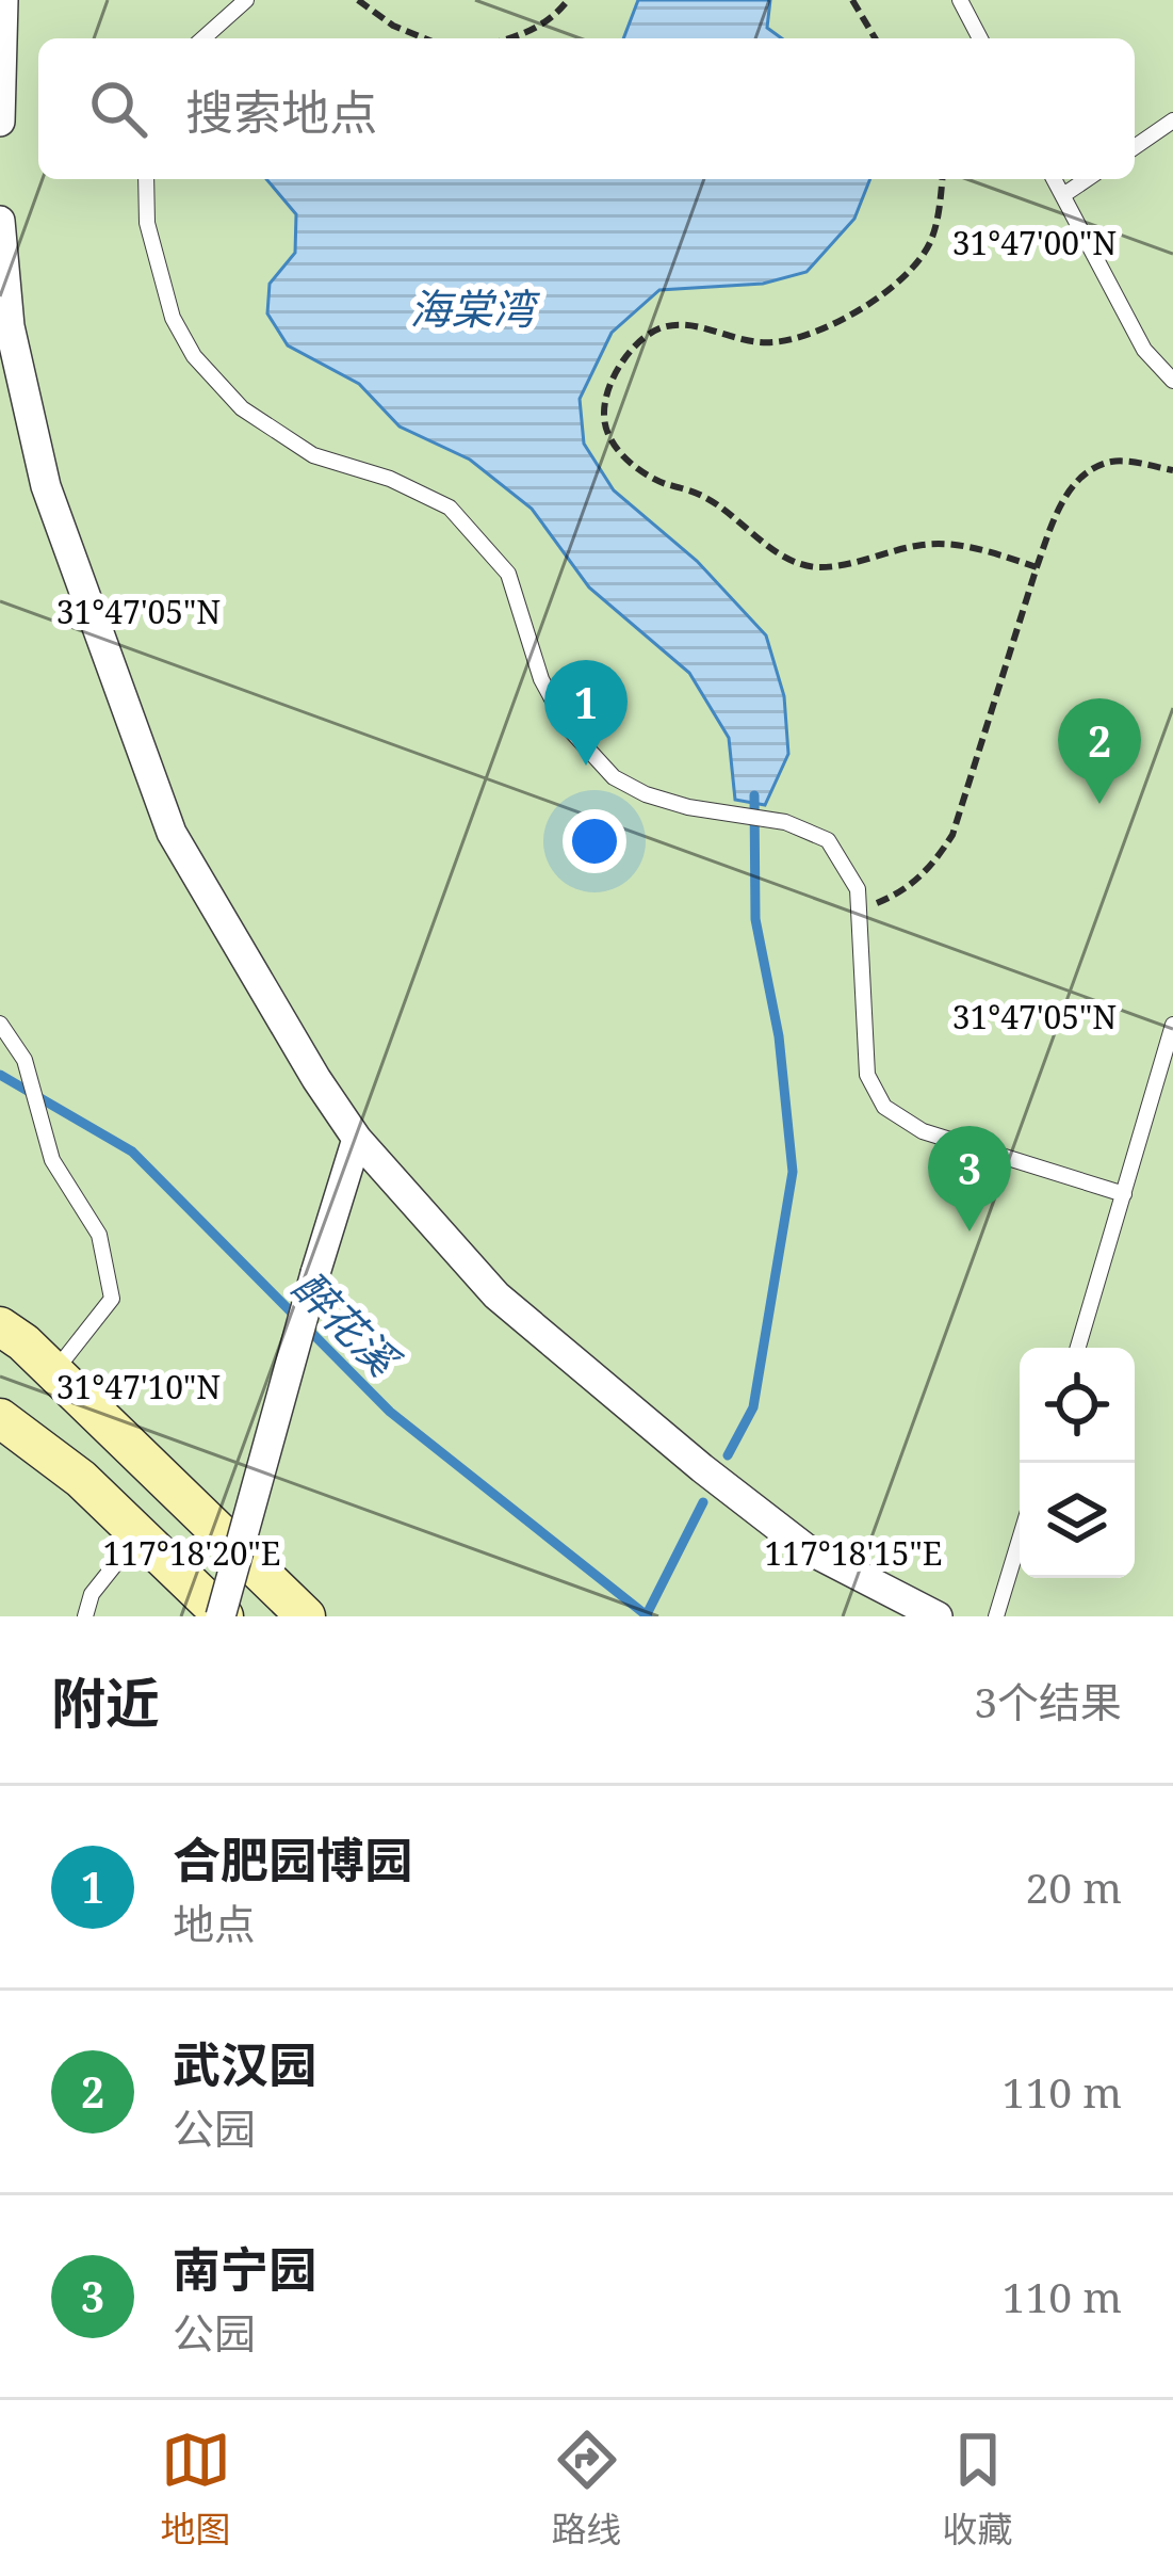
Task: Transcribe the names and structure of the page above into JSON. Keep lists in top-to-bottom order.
{
  "water": ["海棠湾", "醉花溪"],
  "page": {
    "search": "搜索地点",
    "pins": ["1", "2", "3"],
    "heading": ["附近", "3个结果"],
    "list": [
      {
        "mark": "1",
        "name": "合肥园博园",
        "note": "地点",
        "value": "20 m"
      },
      {
        "mark": "2",
        "name": "武汉园",
        "note": "公园",
        "value": "110 m"
      },
      {
        "mark": "3",
        "name": "南宁园",
        "note": "公园",
        "value": "110 m"
      }
    ],
    "nav": ["地图", "路线", "收藏"]
  },
  "coordinates": [
    "31°47'00\"N",
    "31°47'05\"N",
    "31°47'10\"N",
    "117°18'20\"E",
    "117°18'15\"E"
  ]
}
